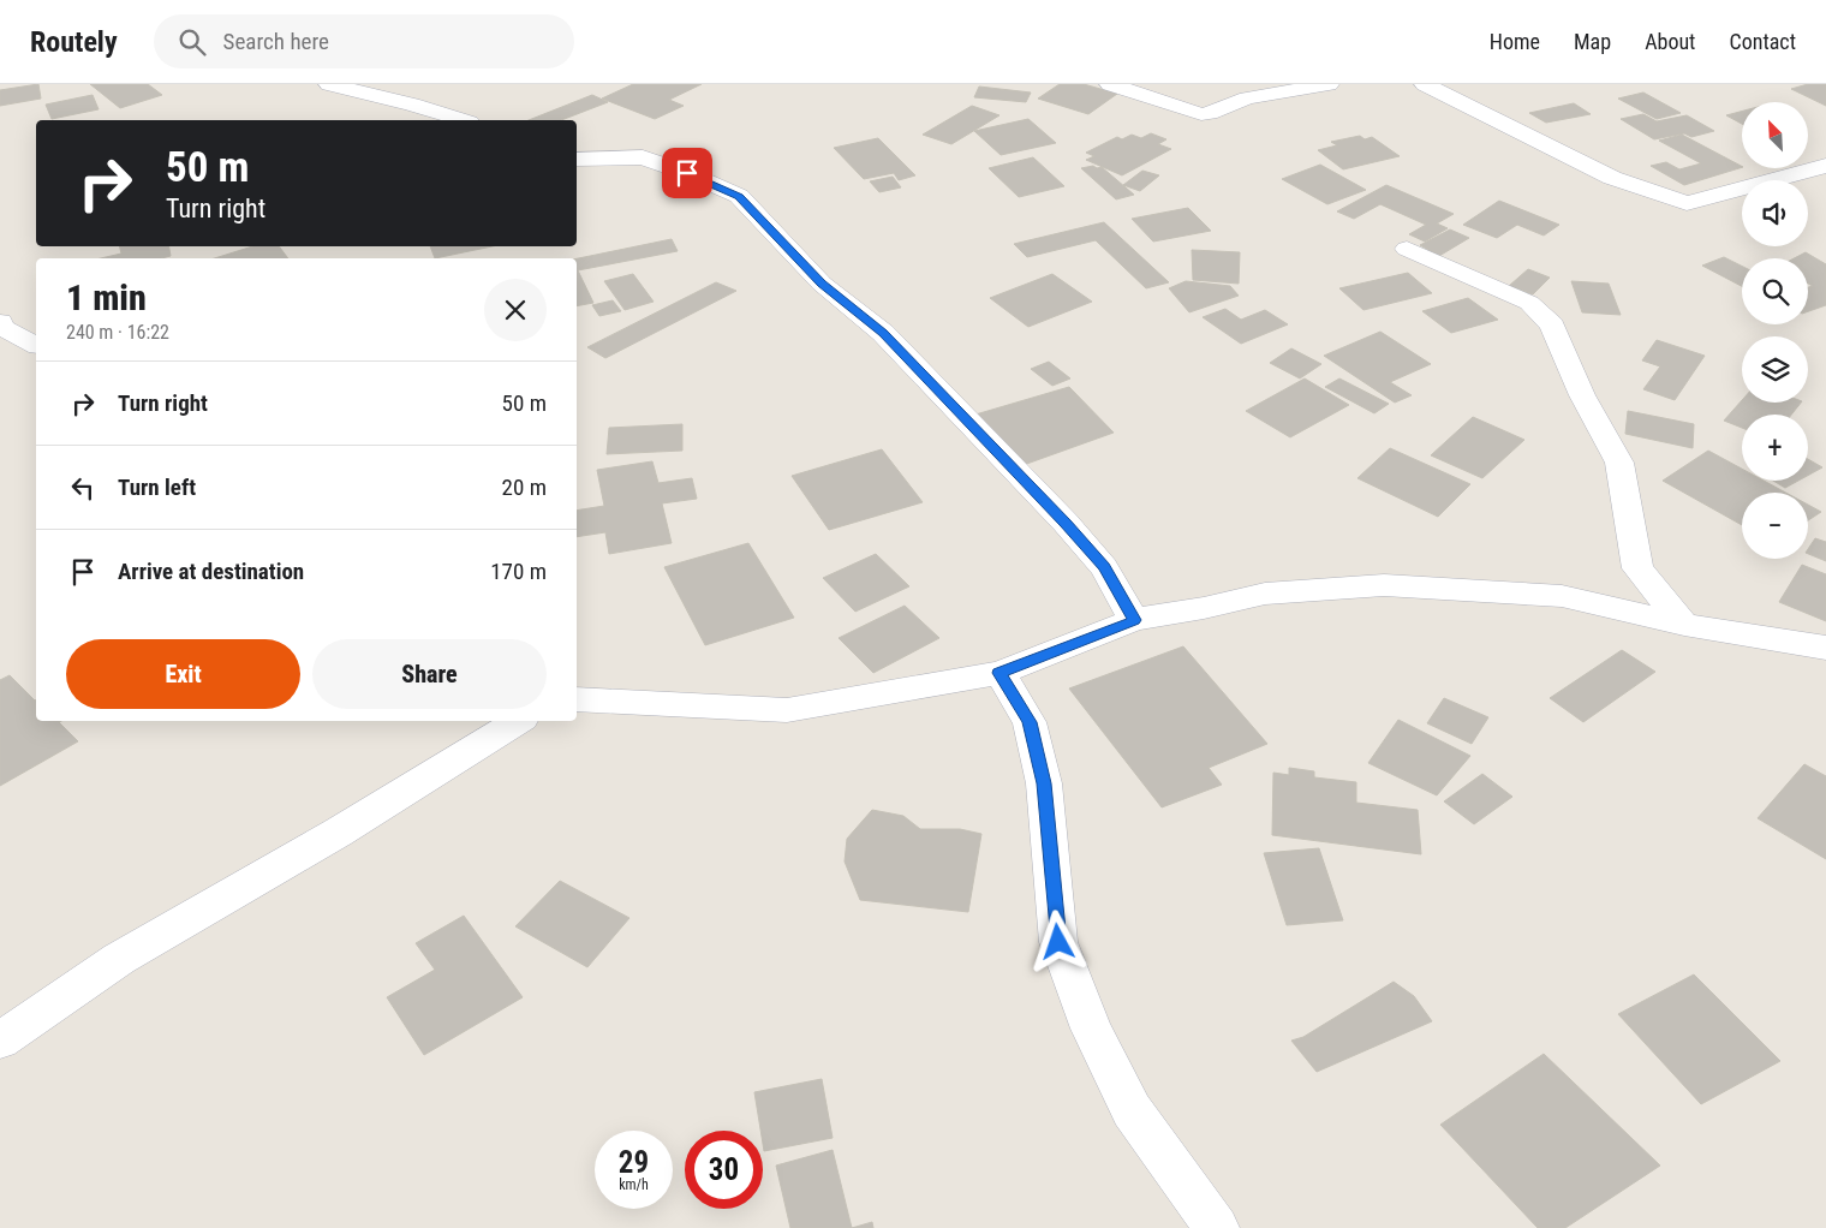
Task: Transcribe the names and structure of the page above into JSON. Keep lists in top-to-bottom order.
{
  "north": "top left",
  "page": {
    "header": "Routely",
    "search": "Search here",
    "nav": [
      "Home",
      "Map",
      "About",
      "Contact"
    ],
    "map_buttons": ["+", "−"],
    "turn": ["50 m", "Turn right"],
    "heading": ["1 min", "240 m · 16:22"],
    "list": [
      {
        "name": "Turn right",
        "value": "50 m"
      },
      {
        "name": "Turn left",
        "value": "20 m"
      },
      {
        "name": "Arrive at destination",
        "value": "170 m"
      }
    ],
    "buttons": ["Exit", "Share"],
    "speed": "29 km/h",
    "limit": "30"
  }
}
